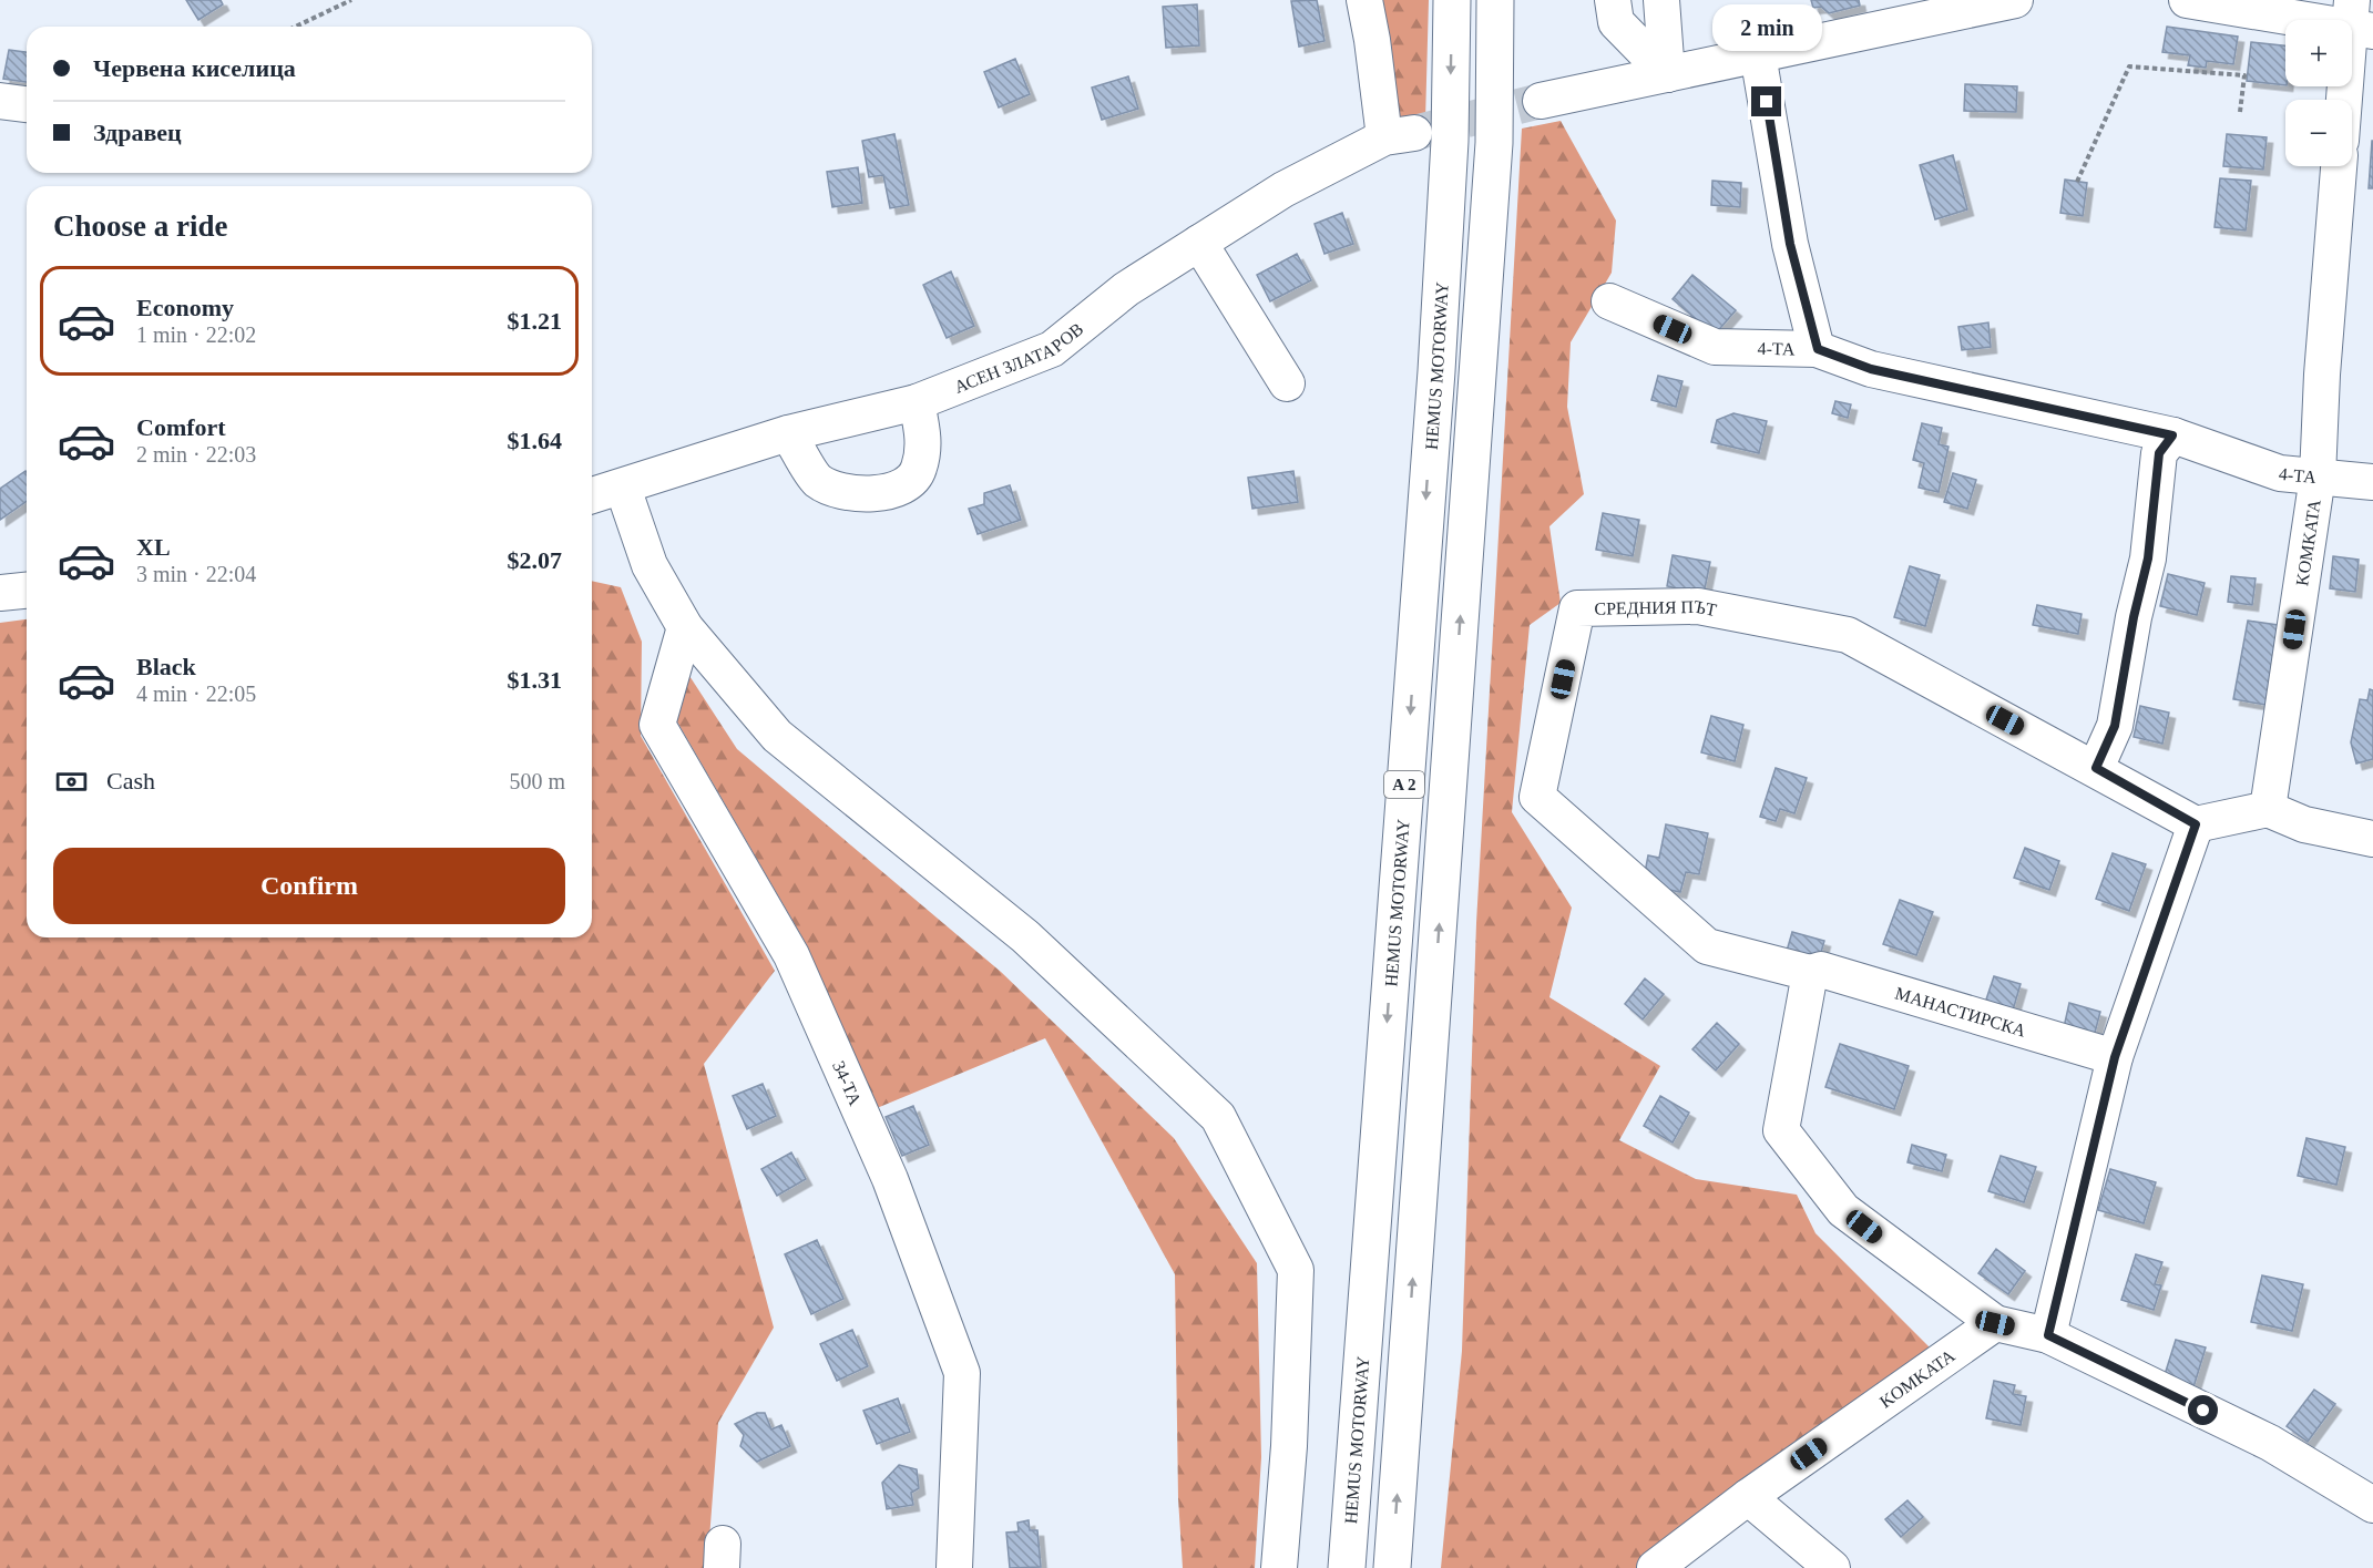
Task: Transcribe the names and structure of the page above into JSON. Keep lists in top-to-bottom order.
{
  "streets": {
    "highway": ["HEMUS MOTORWAY", "A 2"],
    "street": [
      "4-ТА",
      "АСЕН ЗЛАТАРОВ",
      "KOMKATA",
      "СРЕДНИЯ ПЪТ",
      "МАНАСТИРСКА",
      "34-ТА"
    ]
  },
  "crossings": [
    ["4-ТА", "KOMKATA"],
    ["СРЕДНИЯ ПЪТ", "МАНАСТИРСКА"]
  ],
  "page": {
    "bubble": "2 min",
    "map_buttons": ["+", "−"],
    "banner": ["Червена киселица", "Здравец"],
    "heading": "Choose a ride",
    "list": [
      {
        "name": "Economy",
        "note": "1 min · 22:02",
        "value": "$1.21"
      },
      {
        "name": "Comfort",
        "note": "2 min · 22:03",
        "value": "$1.64"
      },
      {
        "name": "XL",
        "note": "3 min · 22:04",
        "value": "$2.07"
      },
      {
        "name": "Black",
        "note": "4 min · 22:05",
        "value": "$1.31"
      }
    ],
    "pay": ["Cash", "500 m"],
    "buttons": "Confirm"
  }
}
